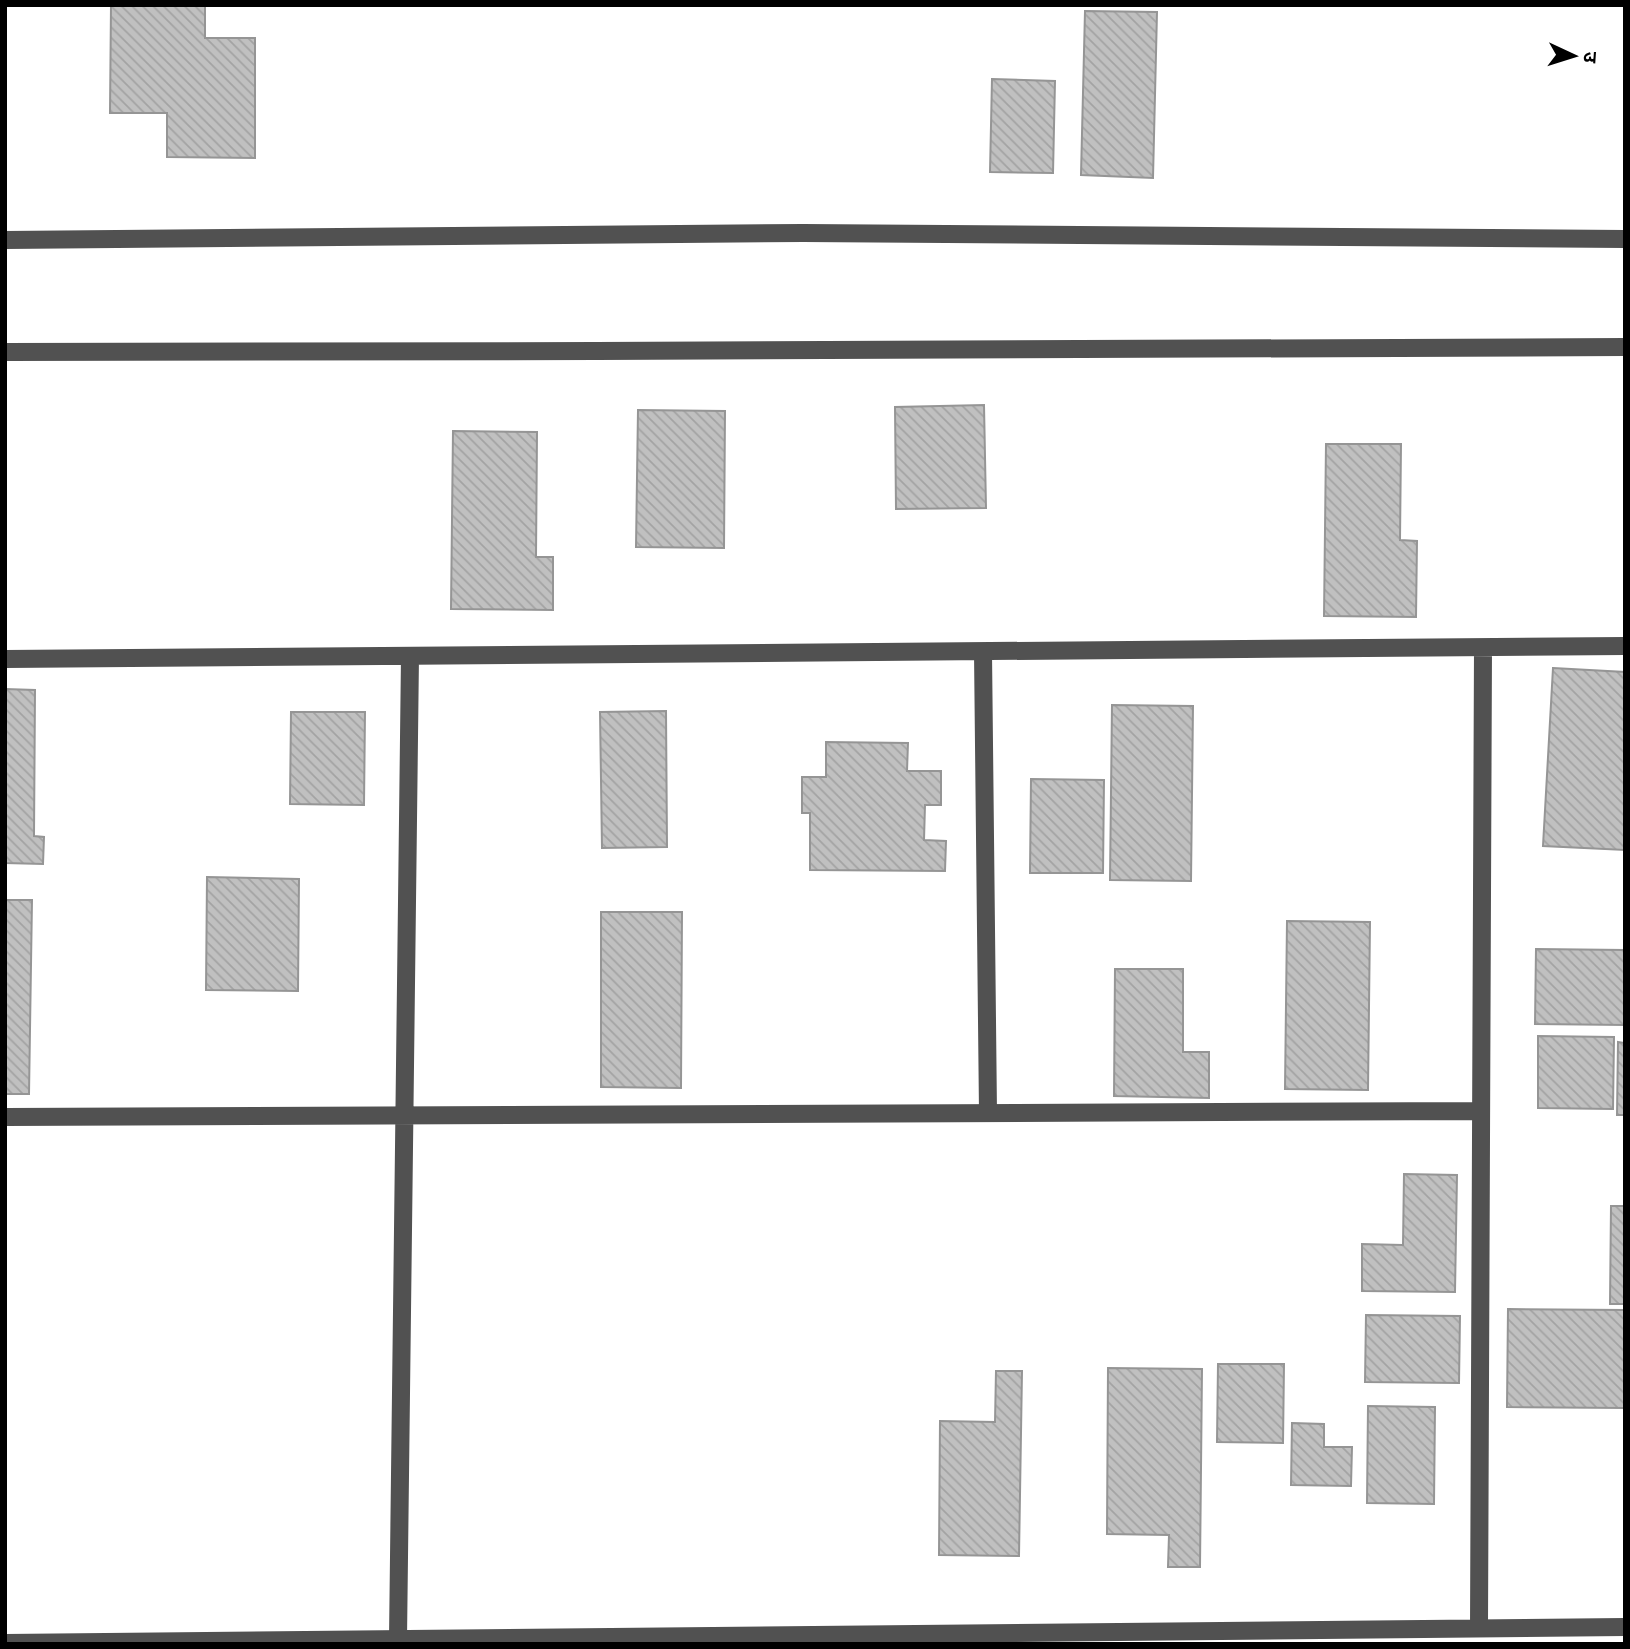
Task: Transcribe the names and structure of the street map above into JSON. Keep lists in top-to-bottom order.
{
  "north": "right"
}
